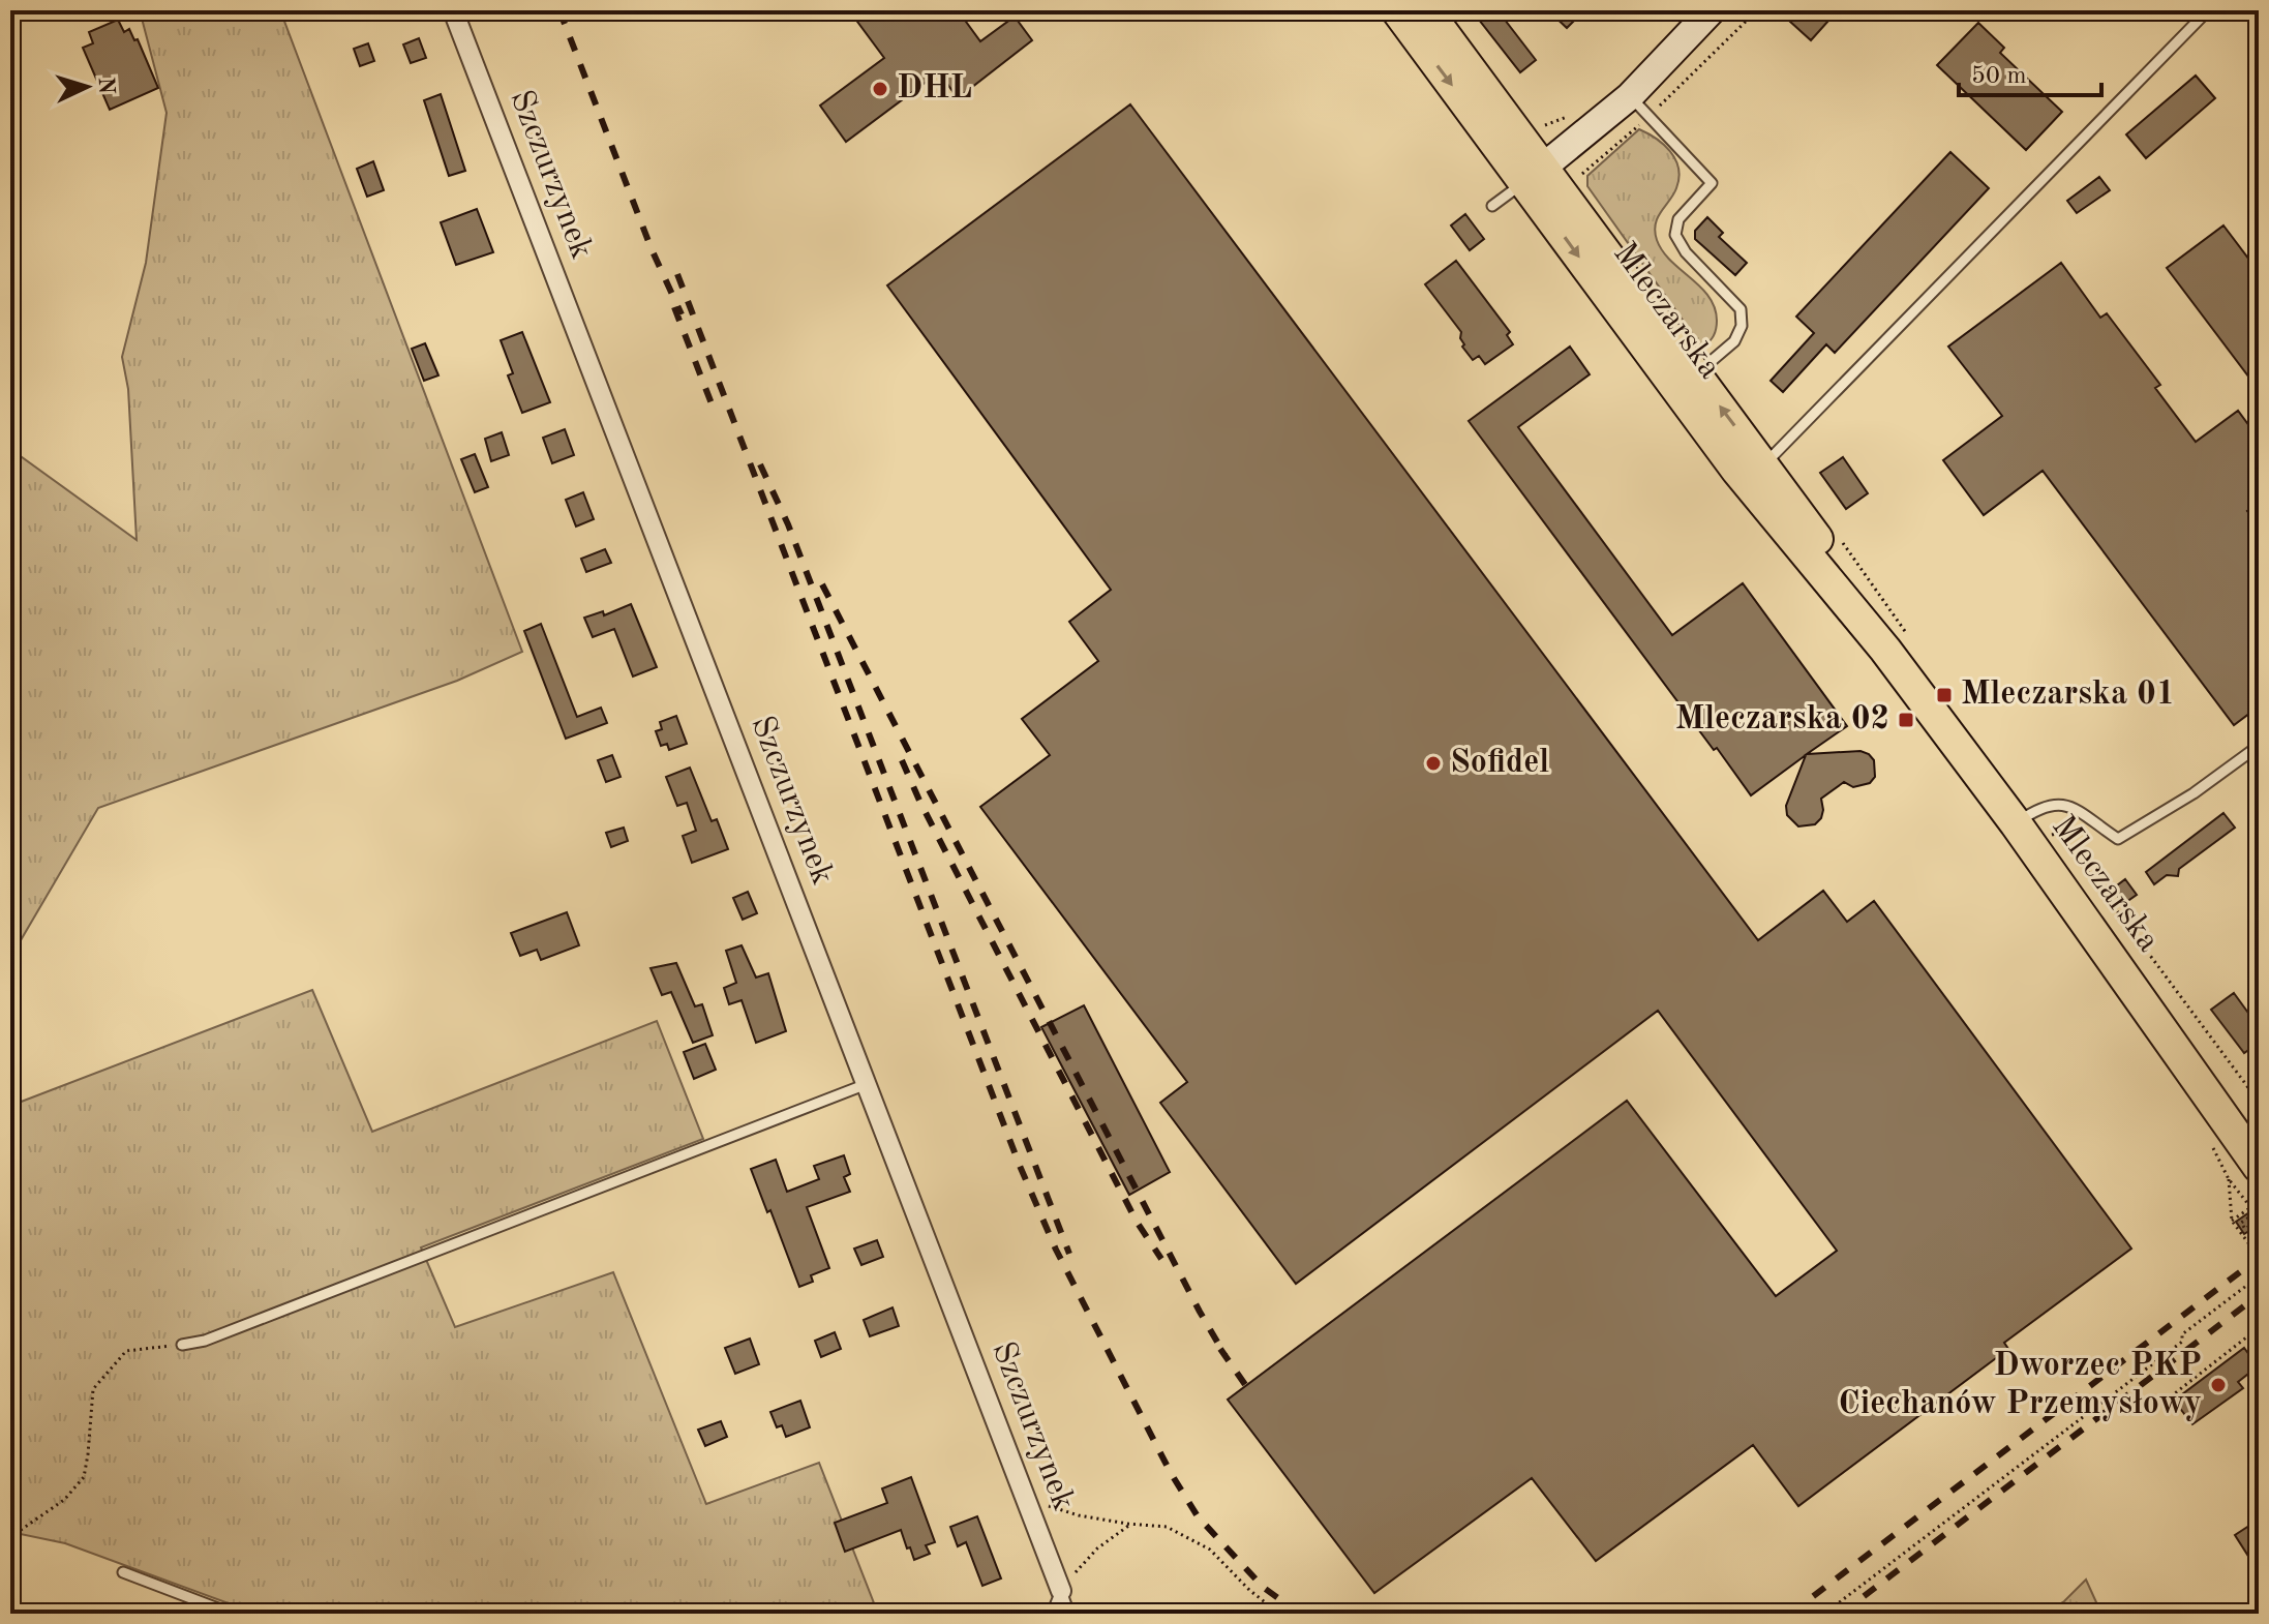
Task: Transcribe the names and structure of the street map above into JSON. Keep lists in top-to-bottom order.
{
  "streets": {
    "main road": ["Mleczarska"],
    "street": ["Szczurzynek"]
  },
  "places": {
    "other": ["DHL", "Sofidel", "Dworzec PKP Ciechanów Przemysłowy"],
    "transit": ["Mleczarska 01", "Mleczarska 02"]
  },
  "scale_bar": "50 m",
  "north": "right"
}
